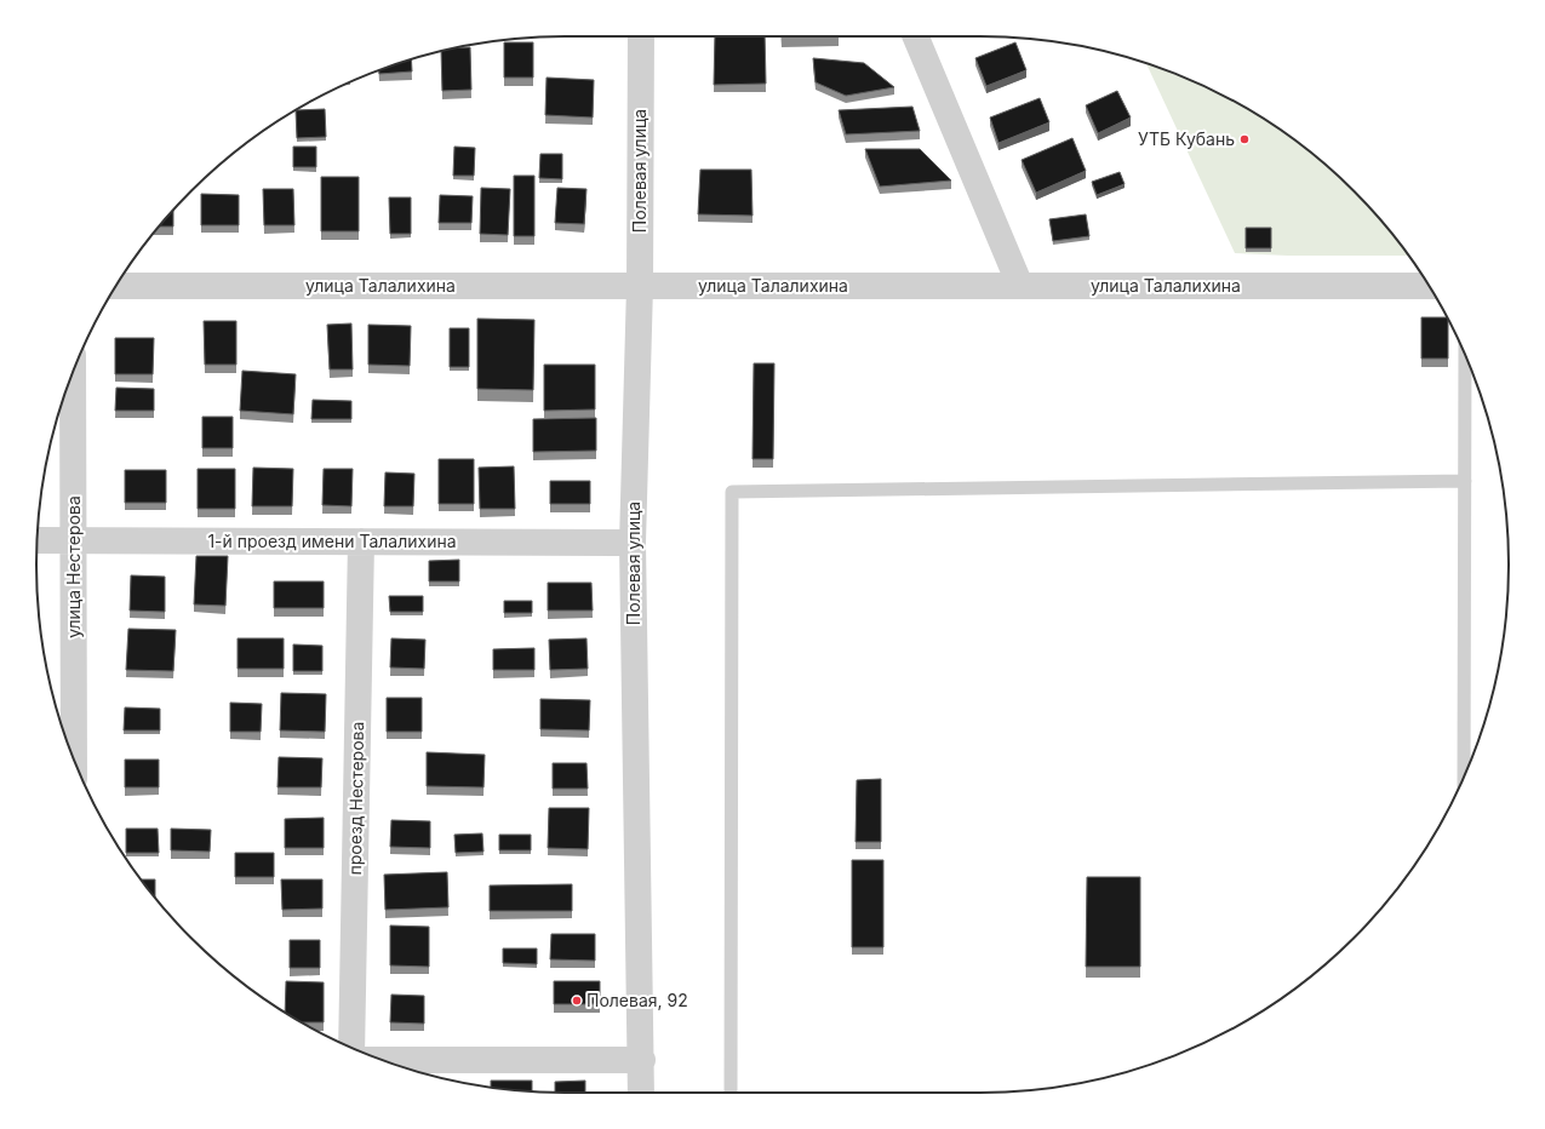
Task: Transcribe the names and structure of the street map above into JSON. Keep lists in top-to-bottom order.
{
  "streets": {
    "street": [
      "Полевая улица",
      "улица Талалихина",
      "1-й проезд имени Талалихина",
      "улица Нестерова",
      "проезд Нестерова"
    ]
  },
  "crossings": [
    ["Полевая улица", "улица Талалихина"],
    ["Полевая улица", "1-й проезд имени Талалихина"],
    ["1-й проезд имени Талалихина", "улица Нестерова"],
    ["1-й проезд имени Талалихина", "проезд Нестерова"]
  ],
  "places": ["УТБ Кубань", "Полевая, 92"]
}
